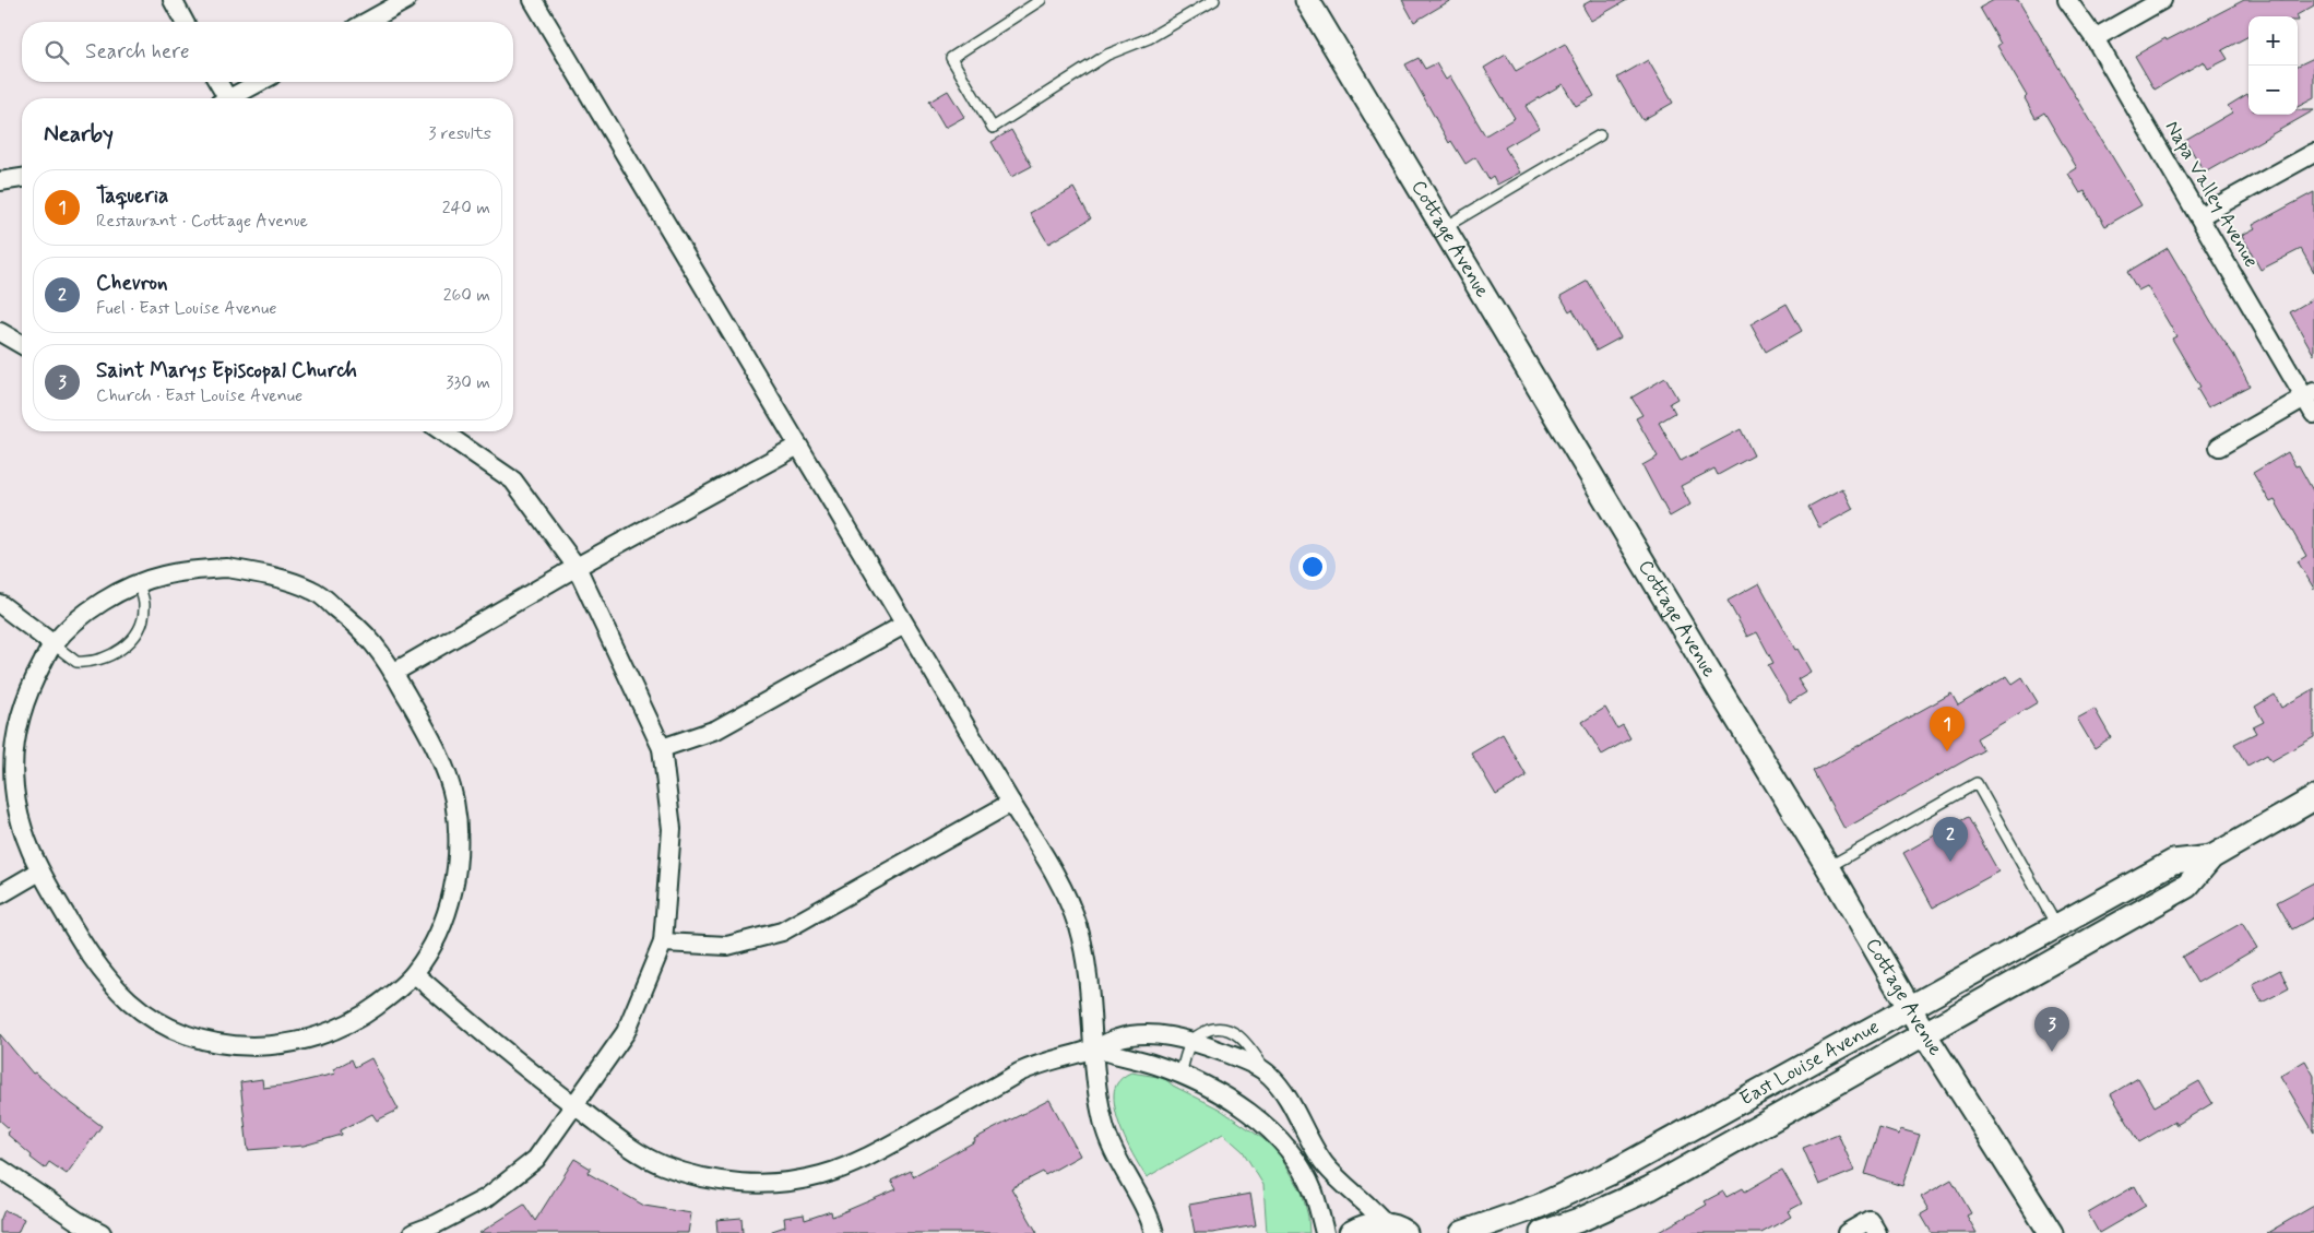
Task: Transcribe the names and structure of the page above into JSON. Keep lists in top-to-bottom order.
{
  "streets": {
    "street": ["Napa Valley Avenue", "Cottage Avenue", "East Louise Avenue"]
  },
  "crossings": [
    ["Cottage Avenue", "East Louise Avenue"]
  ],
  "page": {
    "map_buttons": ["+", "−"],
    "search": "Search here",
    "heading": ["Nearby", "3 results"],
    "list": [
      {
        "mark": "1",
        "name": "Taqueria",
        "note": "Restaurant · Cottage Avenue",
        "value": "240 m"
      },
      {
        "mark": "2",
        "name": "Chevron",
        "note": "Fuel · East Louise Avenue",
        "value": "260 m"
      },
      {
        "mark": "3",
        "name": "Saint Marys Episcopal Church",
        "note": "Church · East Louise Avenue",
        "value": "330 m"
      }
    ],
    "pins": ["1", "2", "3"]
  }
}
